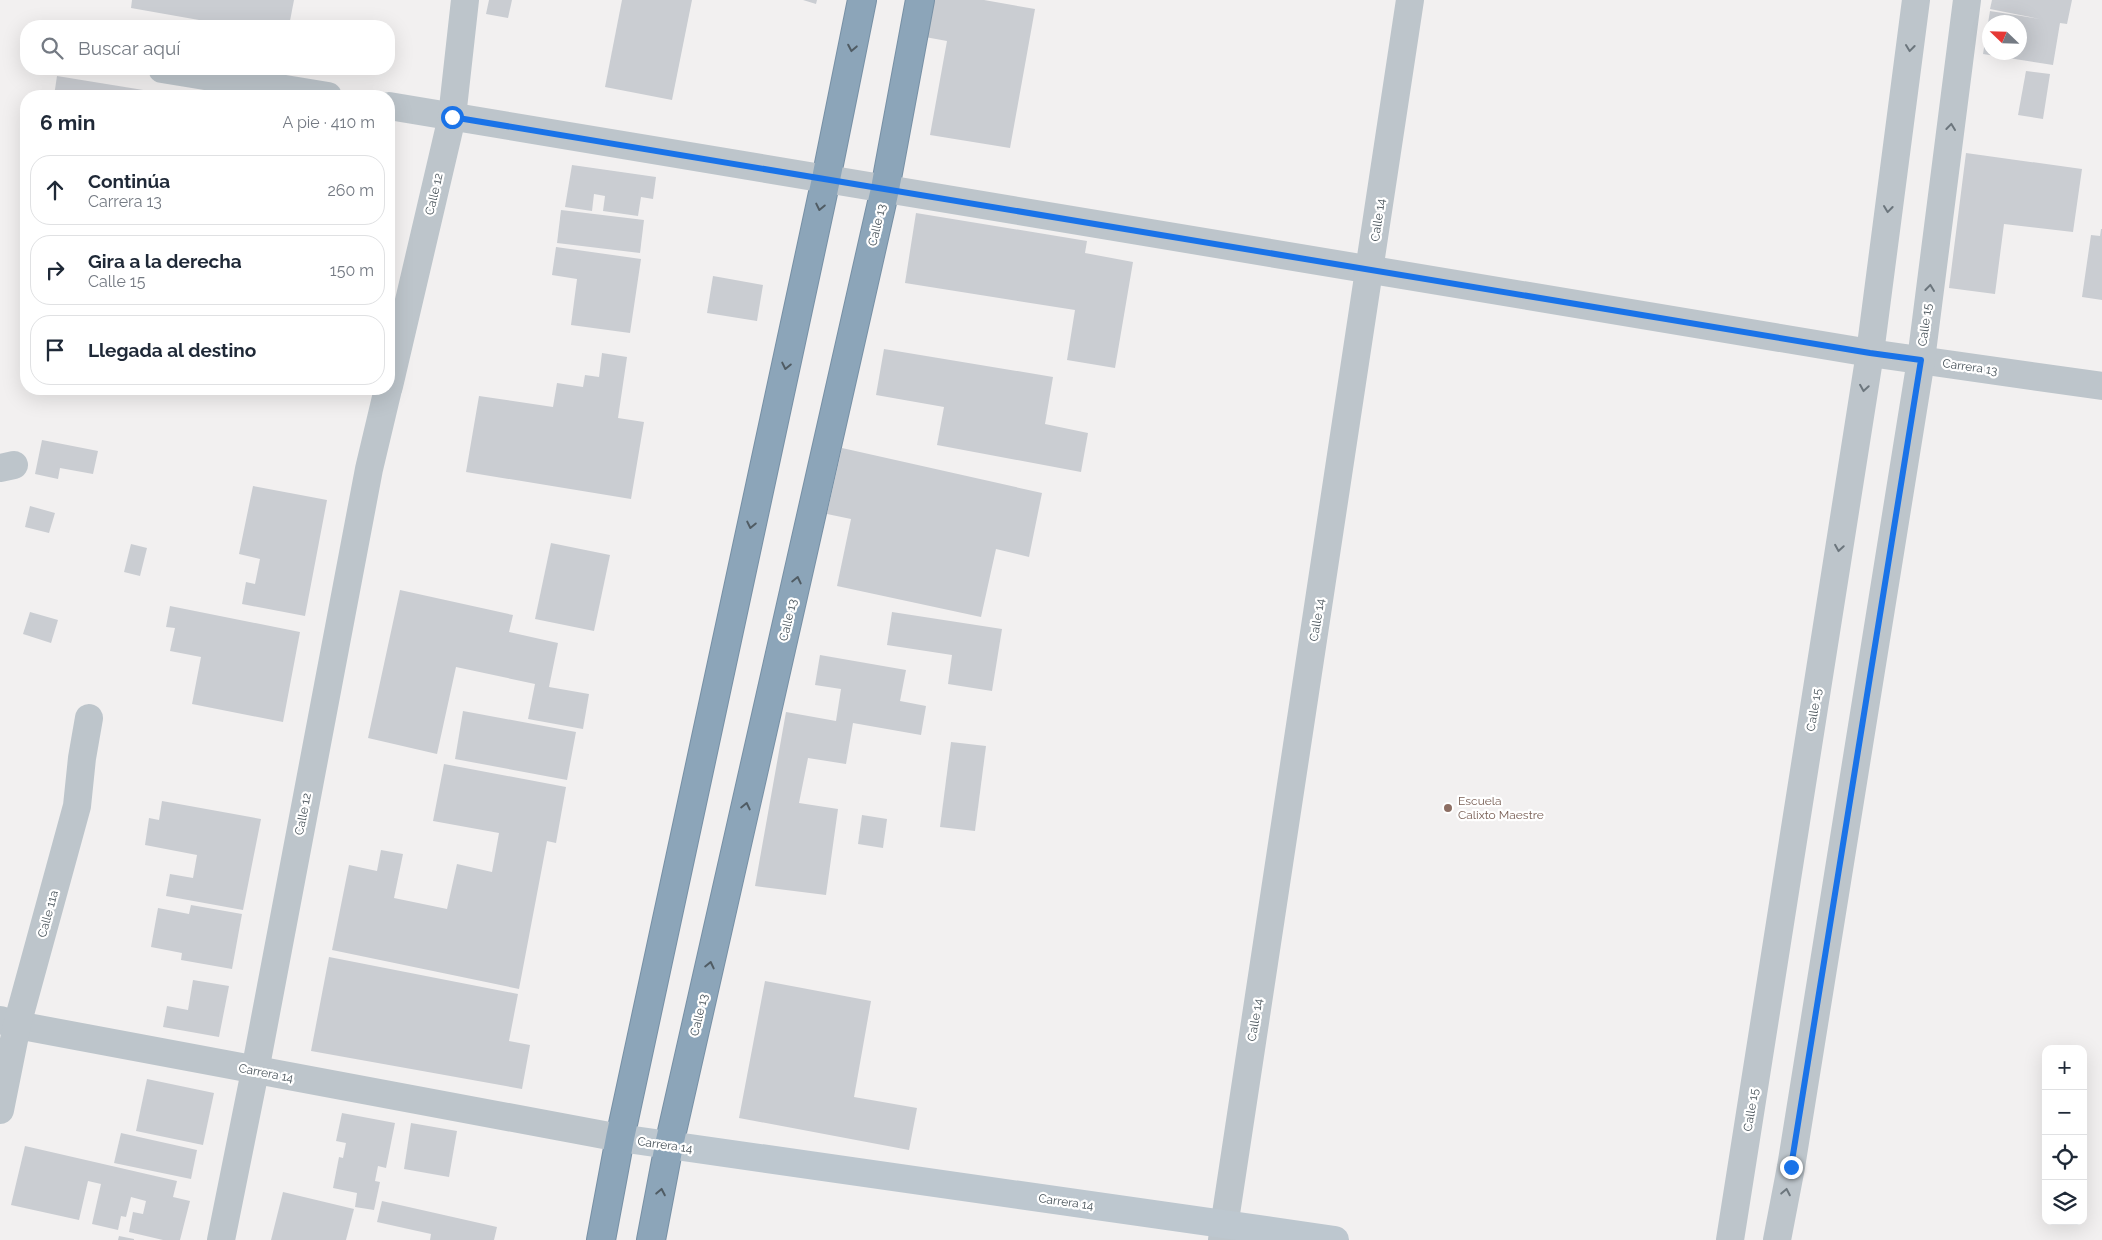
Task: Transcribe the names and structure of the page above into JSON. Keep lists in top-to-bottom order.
{
  "streets": {
    "highway": ["Calle 13"],
    "street": [
      "Calle 12",
      "Calle 14",
      "Calle 15",
      "Carrera 13",
      "Calle 11a",
      "Carrera 14"
    ]
  },
  "crossings": [
    ["Calle 12", "Carrera 13"],
    ["Calle 12", "Carrera 14"],
    ["Calle 14", "Carrera 13"],
    ["Calle 14", "Carrera 14"],
    ["Calle 13", "Carrera 13"],
    ["Calle 13", "Carrera 14"],
    ["Calle 15", "Carrera 13"],
    ["Calle 11a", "Carrera 14"]
  ],
  "places": ["Escuela Calixto Maestre"],
  "north": "top left",
  "page": {
    "search": "Buscar aquí",
    "heading": ["6 min", "A pie · 410 m"],
    "list": [
      ["Continúa", "Carrera 13", "260 m"],
      ["Gira a la derecha", "Calle 15", "150 m"],
      "Llegada al destino"
    ],
    "map_buttons": ["+", "−"]
  }
}
